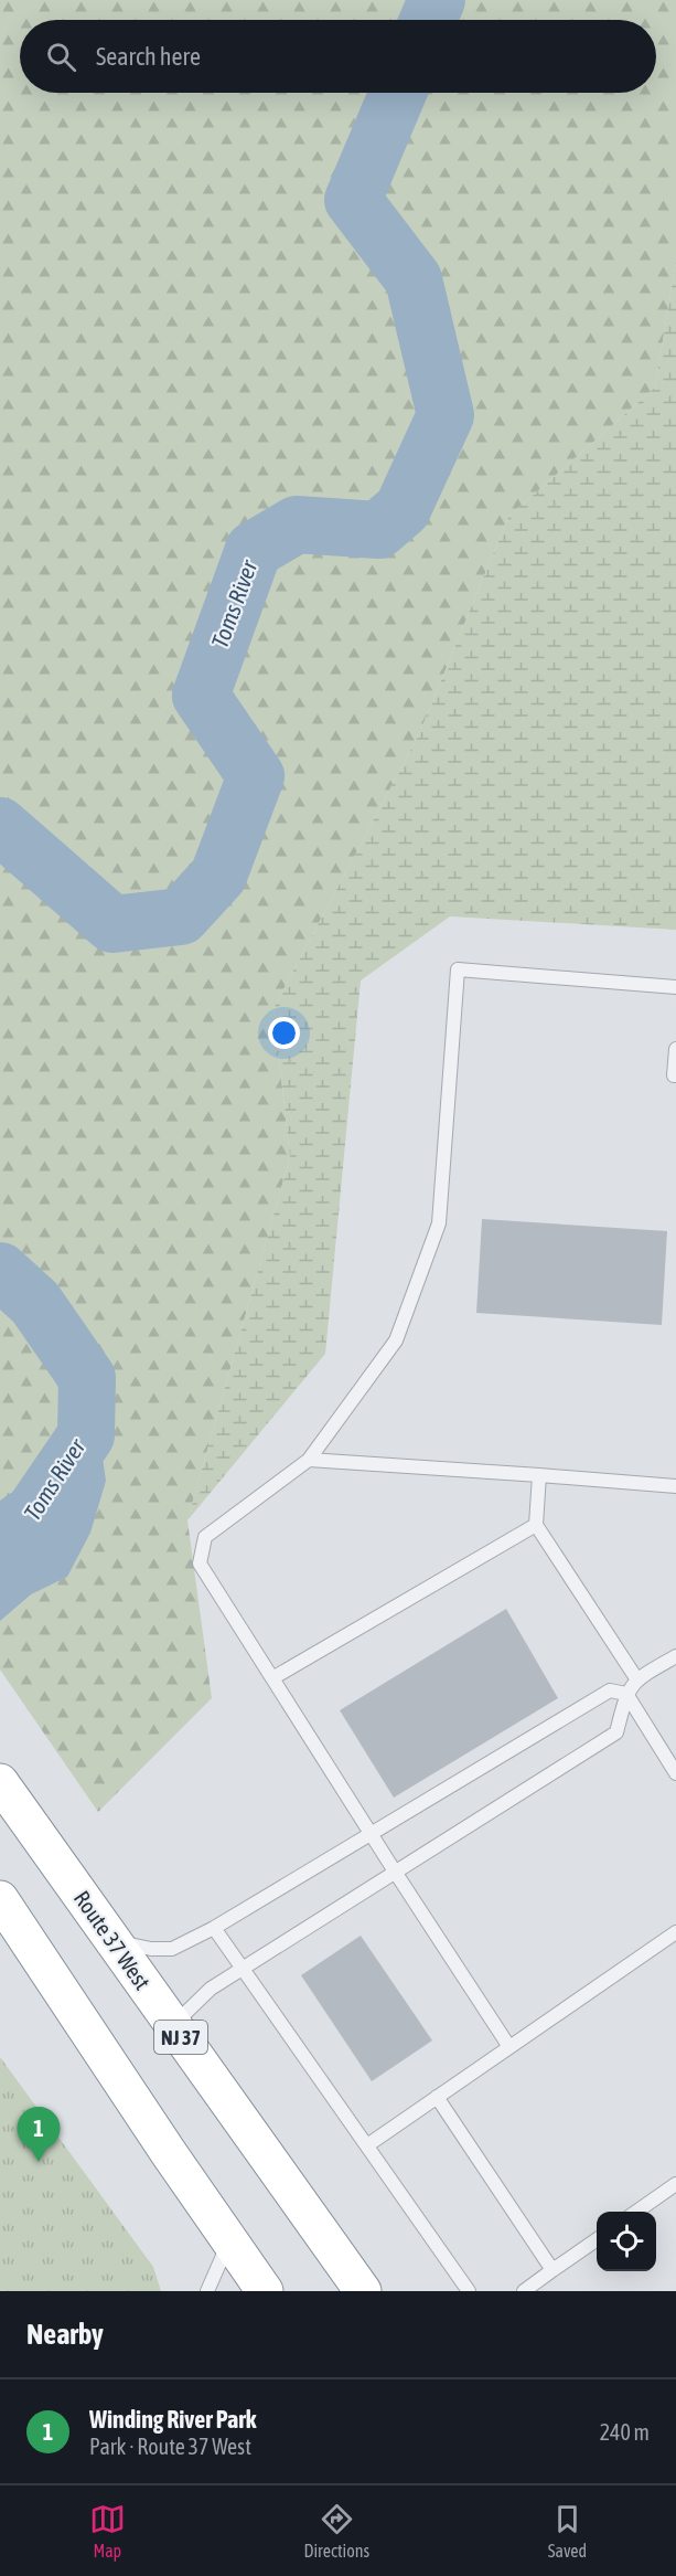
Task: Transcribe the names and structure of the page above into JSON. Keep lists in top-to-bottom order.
{
  "streets": {
    "highway": ["Route 37 West", "NJ 37"]
  },
  "water": ["Toms River"],
  "page": {
    "search": "Search here",
    "pins": "1",
    "heading": "Nearby",
    "list": [
      {
        "mark": "1",
        "name": "Winding River Park",
        "note": "Park · Route 37 West",
        "value": "240 m"
      }
    ],
    "nav": ["Map", "Directions", "Saved"]
  }
}
